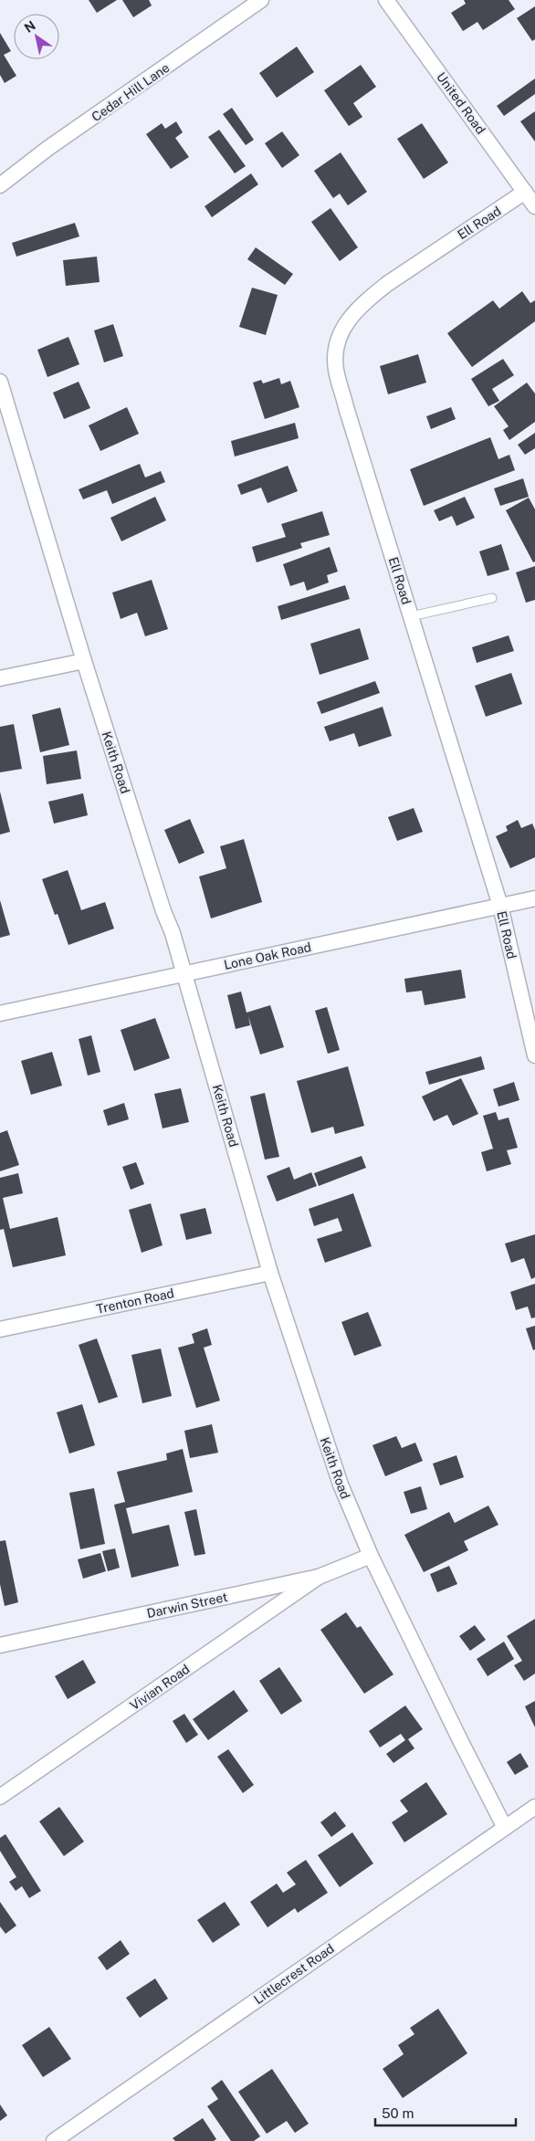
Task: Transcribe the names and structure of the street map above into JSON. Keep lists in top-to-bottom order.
{
  "streets": {
    "street": [
      "Cedar Hill Lane",
      "United Road",
      "Ell Road",
      "Keith Road",
      "Lone Oak Road",
      "Trenton Road",
      "Darwin Street",
      "Vivian Road",
      "Littlecrest Road"
    ]
  },
  "crossings": [
    ["United Road", "Ell Road"],
    ["Ell Road", "Lone Oak Road"],
    ["Keith Road", "Lone Oak Road"],
    ["Keith Road", "Trenton Road"],
    ["Keith Road", "Darwin Street"],
    ["Keith Road", "Littlecrest Road"],
    ["Darwin Street", "Vivian Road"]
  ],
  "scale_bar": "50 m",
  "north": "top left"
}
